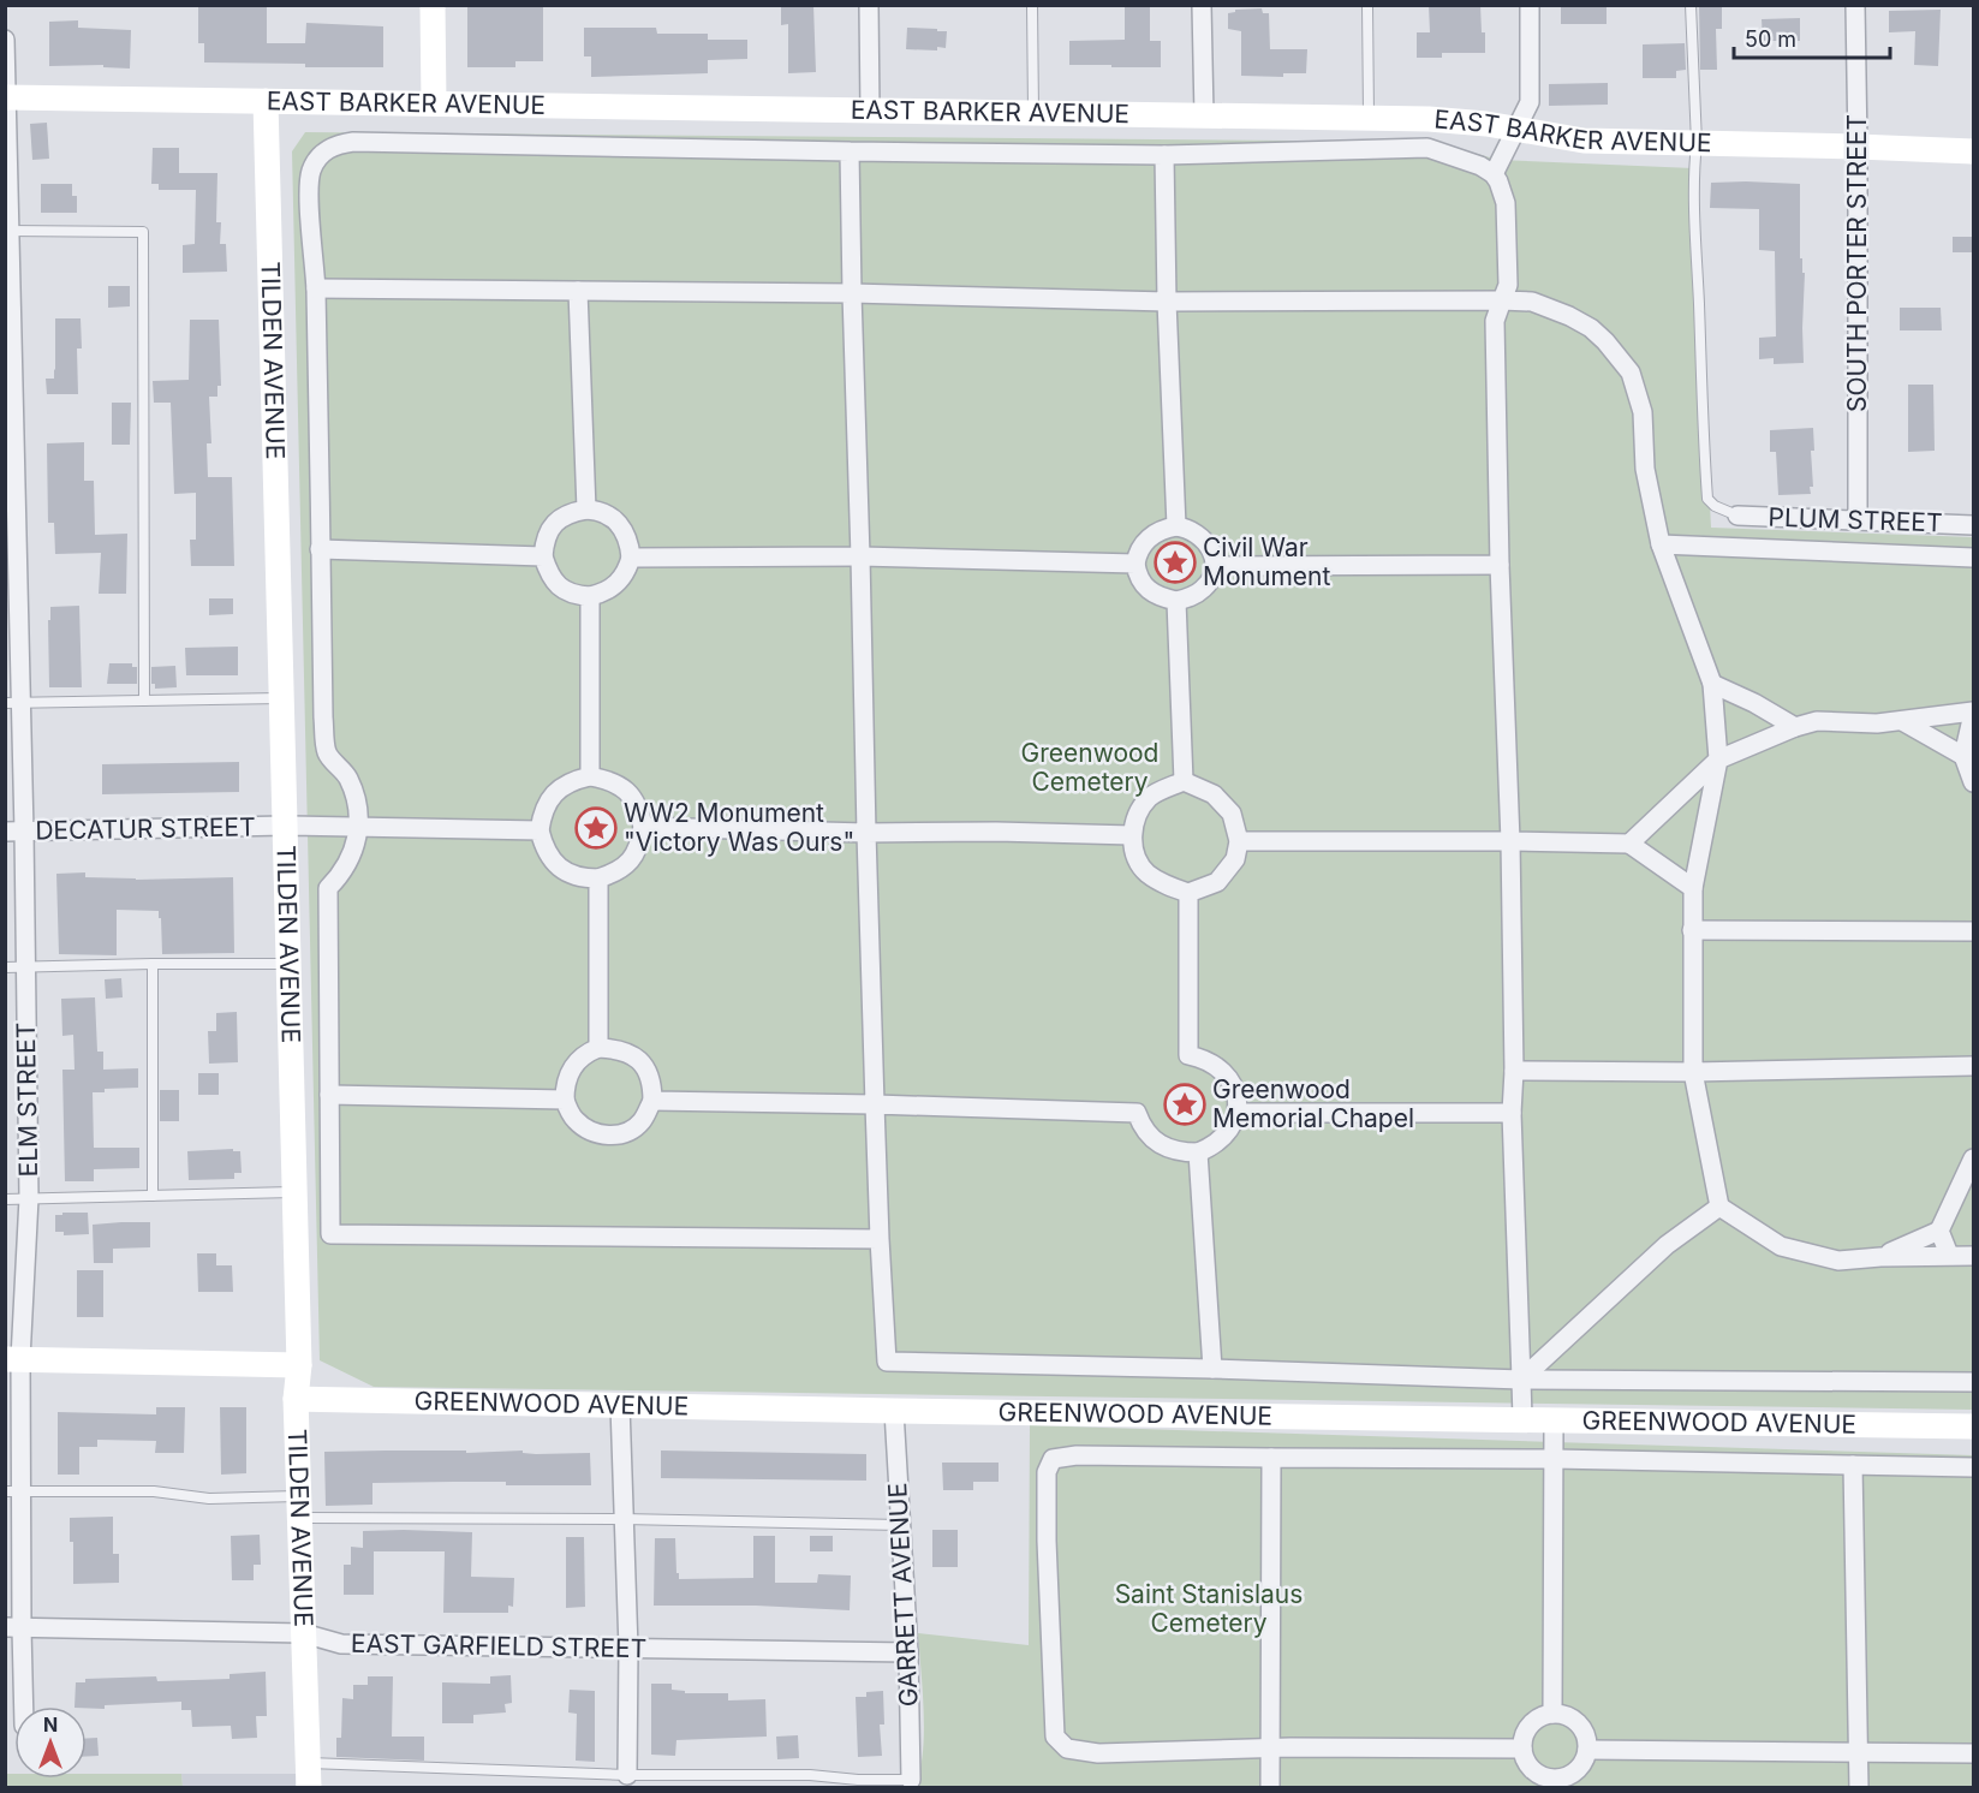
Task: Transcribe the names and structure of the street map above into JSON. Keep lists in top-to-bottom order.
{
  "streets": {
    "street": [
      "EAST BARKER AVENUE",
      "SOUTH PORTER STREET",
      "TILDEN AVENUE",
      "PLUM STREET",
      "DECATUR STREET",
      "ELM STREET",
      "GREENWOOD AVENUE",
      "GARRETT AVENUE",
      "EAST GARFIELD STREET"
    ]
  },
  "crossings": [
    ["EAST BARKER AVENUE", "SOUTH PORTER STREET"],
    ["EAST BARKER AVENUE", "TILDEN AVENUE"],
    ["EAST BARKER AVENUE", "ELM STREET"],
    ["SOUTH PORTER STREET", "PLUM STREET"],
    ["TILDEN AVENUE", "DECATUR STREET"],
    ["TILDEN AVENUE", "GREENWOOD AVENUE"],
    ["TILDEN AVENUE", "EAST GARFIELD STREET"],
    ["DECATUR STREET", "ELM STREET"],
    ["ELM STREET", "EAST GARFIELD STREET"],
    ["GREENWOOD AVENUE", "GARRETT AVENUE"],
    ["GARRETT AVENUE", "EAST GARFIELD STREET"]
  ],
  "parks": ["Greenwood Cemetery", "Saint Stanislaus Cemetery"],
  "places": {
    "place": ["Civil War Monument", "WW2 Monument \"Victory Was Ours\"", "Greenwood Memorial Chapel"]
  },
  "scale_bar": "50 m",
  "north": "top"
}
